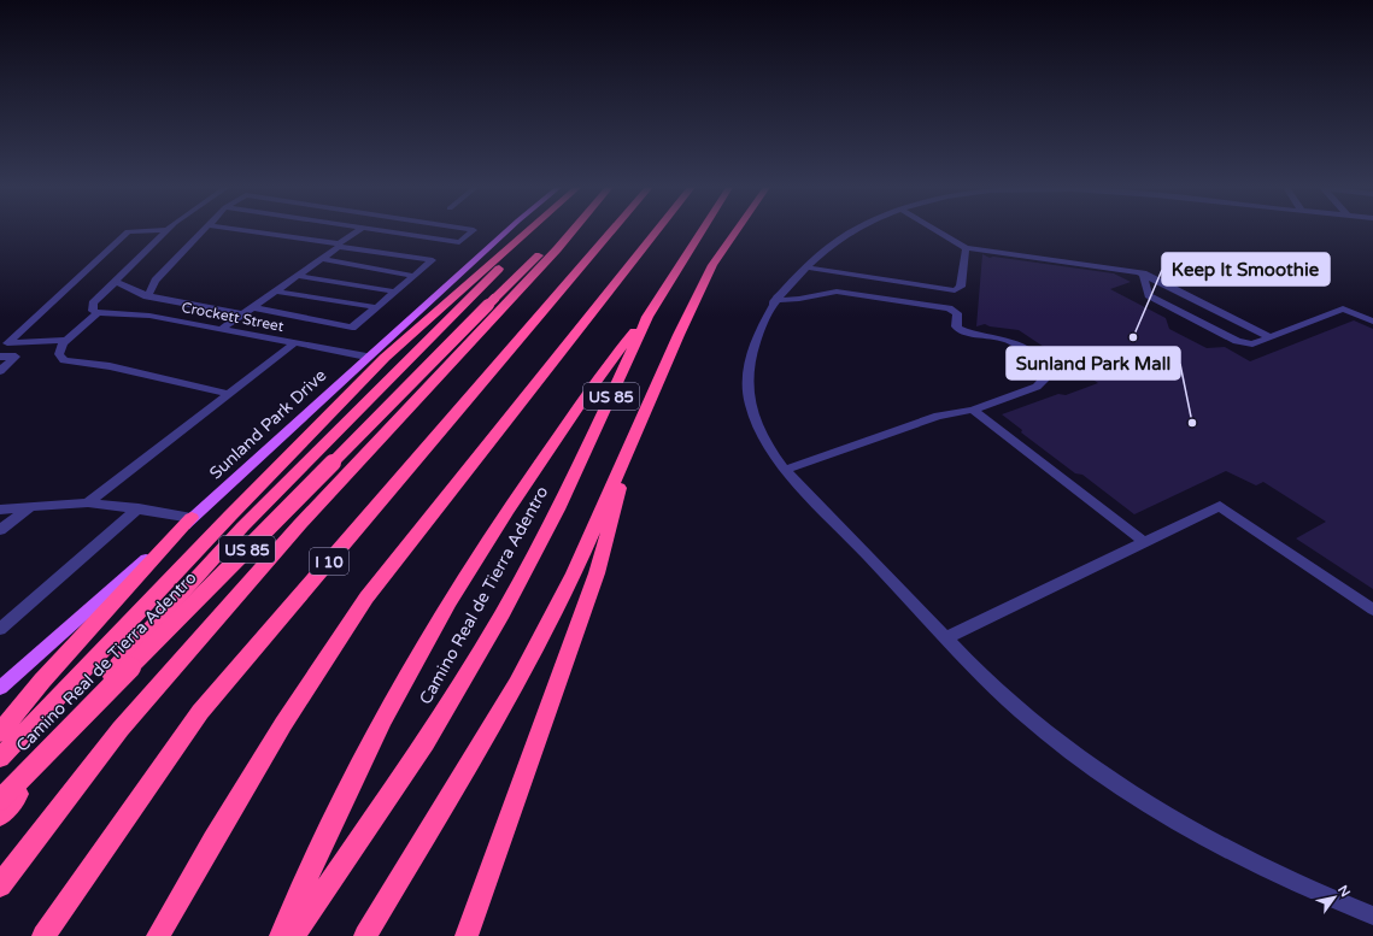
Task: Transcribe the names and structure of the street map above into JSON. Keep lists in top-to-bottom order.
{
  "streets": {
    "highway": ["US 85", "I 10", "Camino Real de Tierra Adentro"],
    "main road": ["Sunland Park Drive"],
    "street": ["Crockett Street"]
  },
  "crossings": [
    ["Crockett Street", "Sunland Park Drive"]
  ],
  "places": ["Keep It Smoothie", "Sunland Park Mall"],
  "north": "top right"
}
